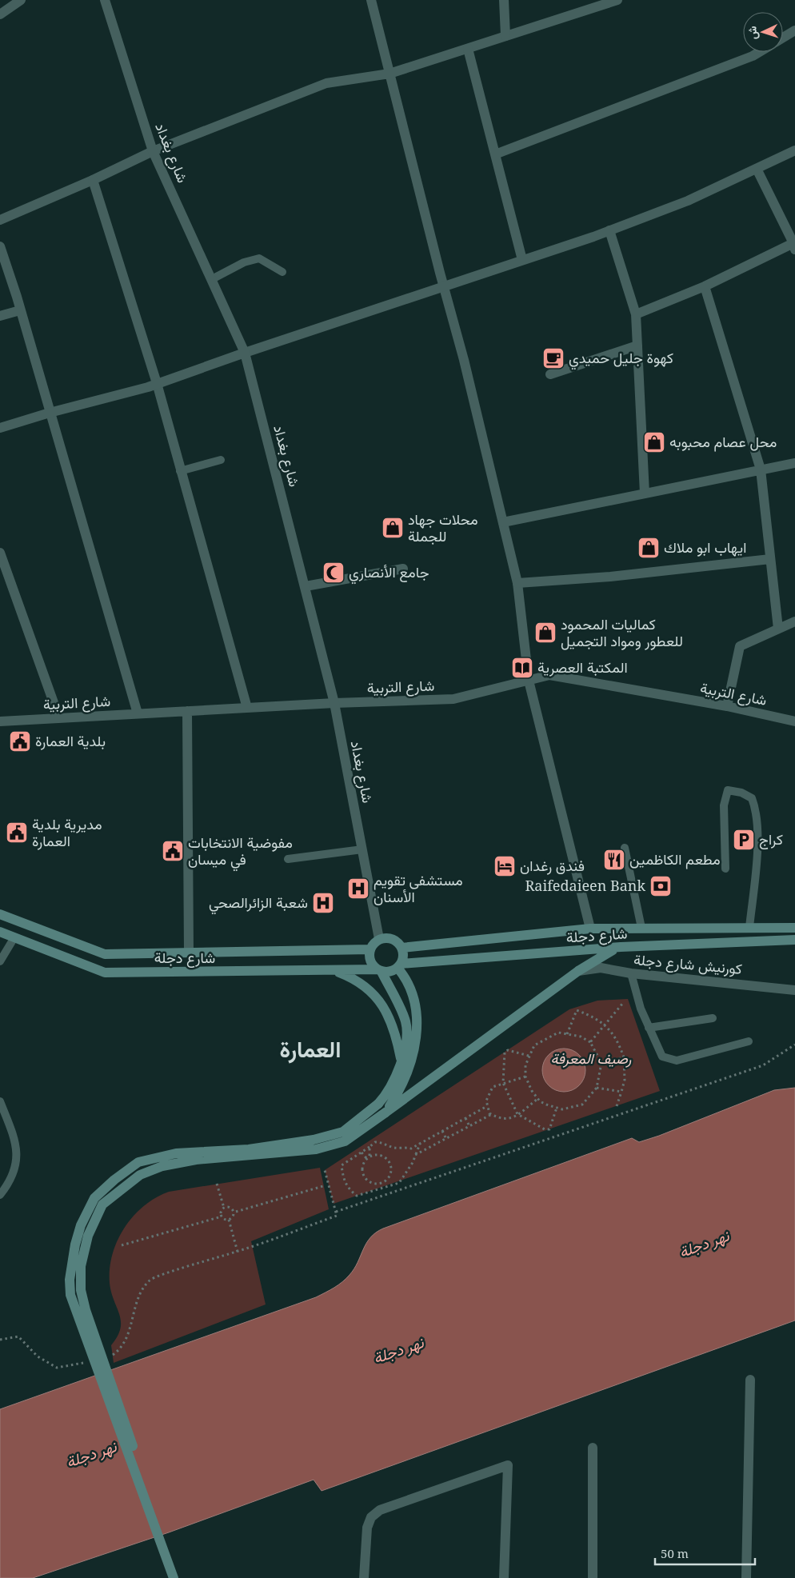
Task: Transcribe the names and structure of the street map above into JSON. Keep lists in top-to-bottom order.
{
  "streets": {
    "main road": ["شارع دجلة"],
    "street": ["شارع بغداد", "شارع التربية", "كورنيش شارع دجلة"]
  },
  "crossings": [
    ["شارع بغداد", "شارع التربية"],
    ["شارع بغداد", "شارع دجلة"]
  ],
  "districts": ["العمارة"],
  "water": ["نهر دجلة"],
  "parks": ["رصيف المعرفة"],
  "places": {
    "cafe": ["كهوة جليل حميدي"],
    "shop": [
      "محل عصام محبوبه",
      "محلات جهاد للجملة",
      "ايهاب ابو ملاك",
      "كماليات المحمود للعطور ومواد التجميل"
    ],
    "mosque": ["جامع الأنصاري"],
    "library": ["المكتبة العصرية"],
    "public building": ["بلدية العمارة", "مديرية بلدية العمارة", "مفوضية الانتخابات في ميسان"],
    "parking": ["كراج"],
    "restaurant": ["مطعم الكاظمين"],
    "hotel": ["فندق رغدان"],
    "bank": ["Raifedaieen Bank"],
    "hospital": ["مستشفى تقويم الأسنان", "شعبة الزائرالصحي"]
  },
  "scale_bar": "50 m",
  "north": "left"
}
